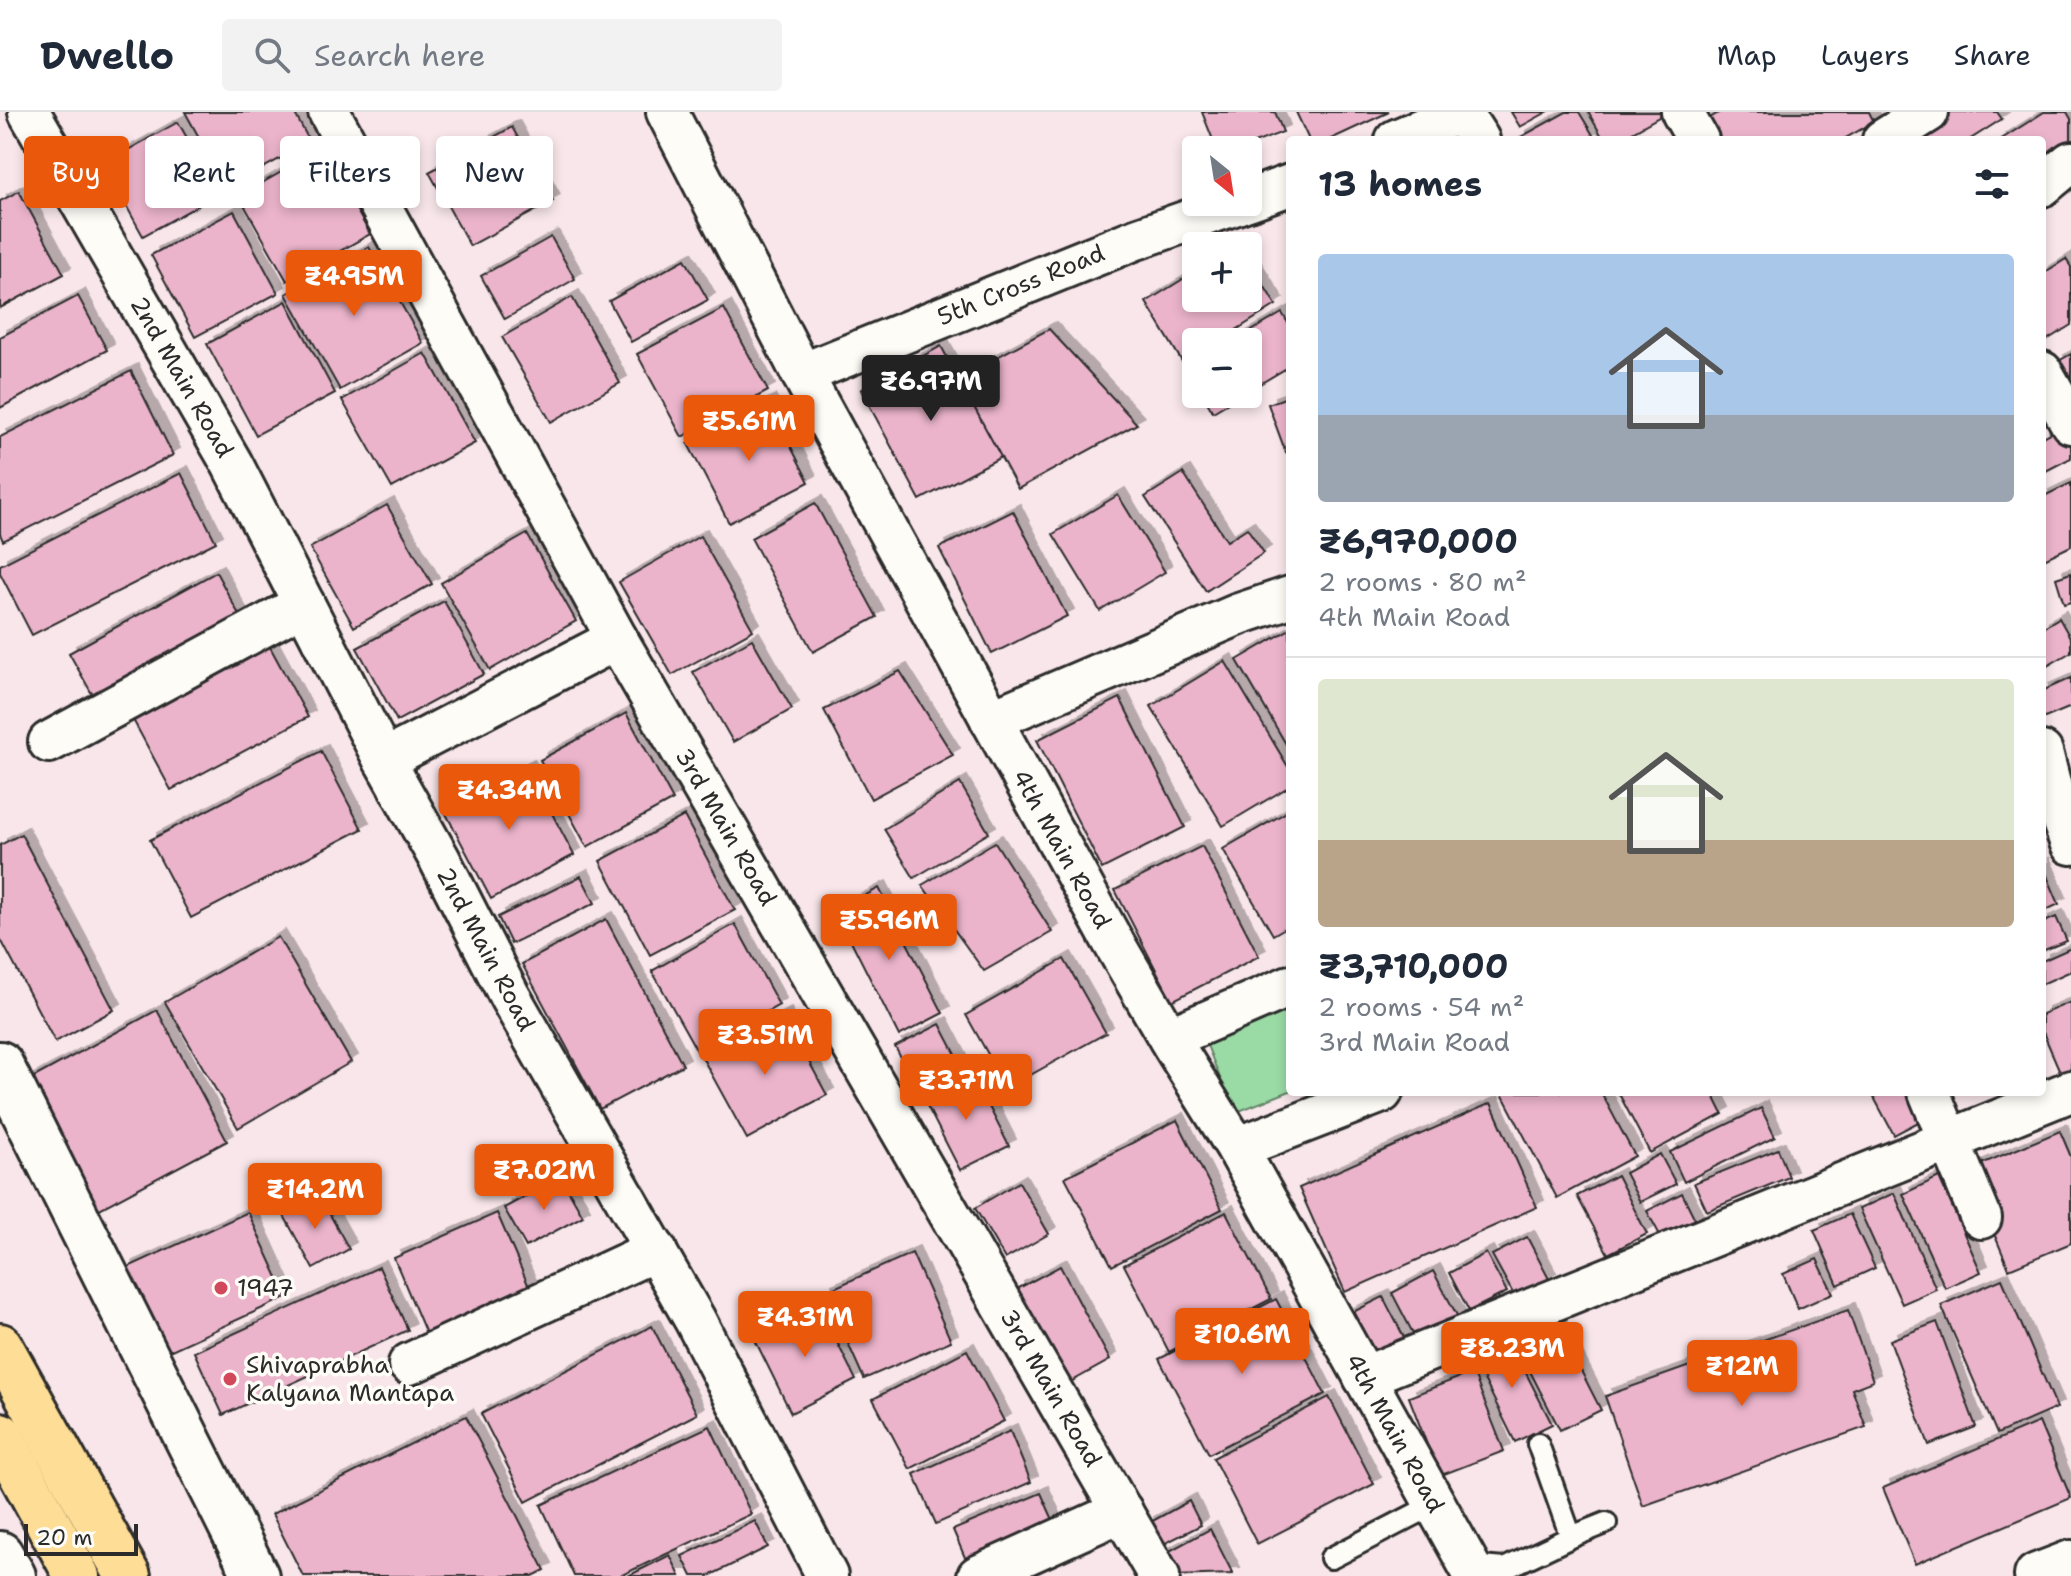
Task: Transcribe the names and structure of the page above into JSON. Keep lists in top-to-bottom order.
{
  "streets": {
    "street": [
      "5th Cross Road",
      "2nd Main Road",
      "3rd Main Road",
      "4th Main Road"
    ]
  },
  "crossings": [
    ["5th Cross Road", "4th Main Road"]
  ],
  "places": ["1947", "Shivaprabha Kalyana Mantapa"],
  "scale_bar": "20 m",
  "north": "bottom right",
  "page": {
    "header": "Dwello",
    "search": "Search here",
    "nav": ["Map", "Layers", "Share"],
    "map_buttons": ["+", "−"],
    "chip": [
      "Buy",
      "Rent",
      "Filters",
      "New"
    ],
    "heading": "13 homes",
    "list": [
      {
        "name": "₹6,970,000",
        "note": "2 rooms · 80 m² · 4th Main Road"
      },
      {
        "name": "₹3,710,000",
        "note": "2 rooms · 54 m² · 3rd Main Road"
      }
    ],
    "price": [
      "₹4.95M",
      "₹6.97M",
      "₹5.61M",
      "₹4.34M",
      "₹5.96M",
      "₹3.51M",
      "₹3.71M",
      "₹7.02M",
      "₹14.2M",
      "₹4.31M",
      "₹10.6M",
      "₹8.23M",
      "₹12M"
    ],
    "scale": "20 m"
  }
}
